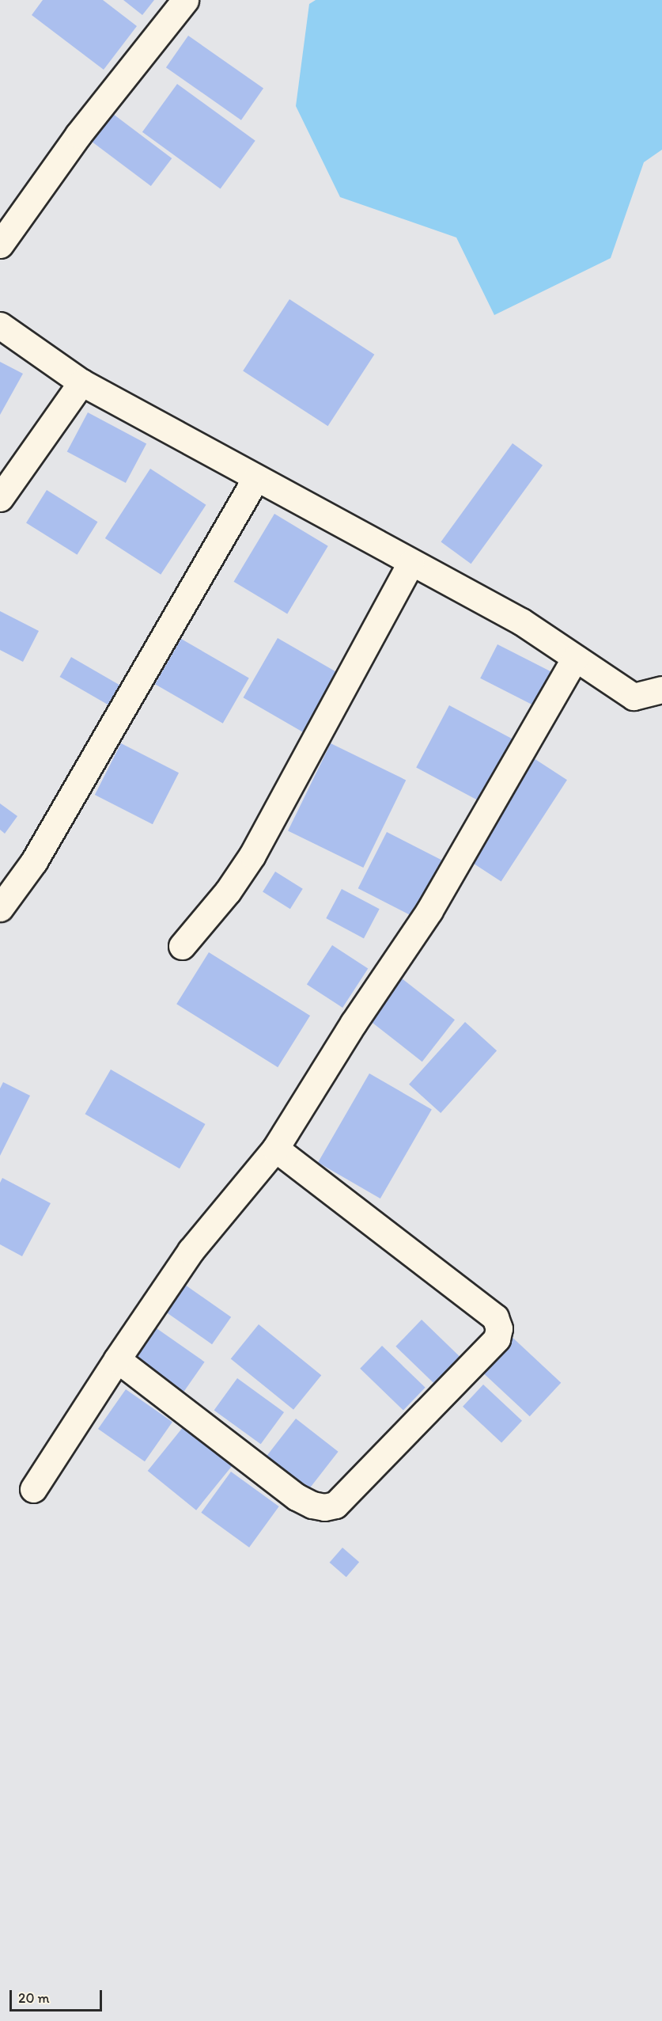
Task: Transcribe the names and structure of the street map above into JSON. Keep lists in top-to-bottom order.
{
  "scale_bar": "20 m"
}
